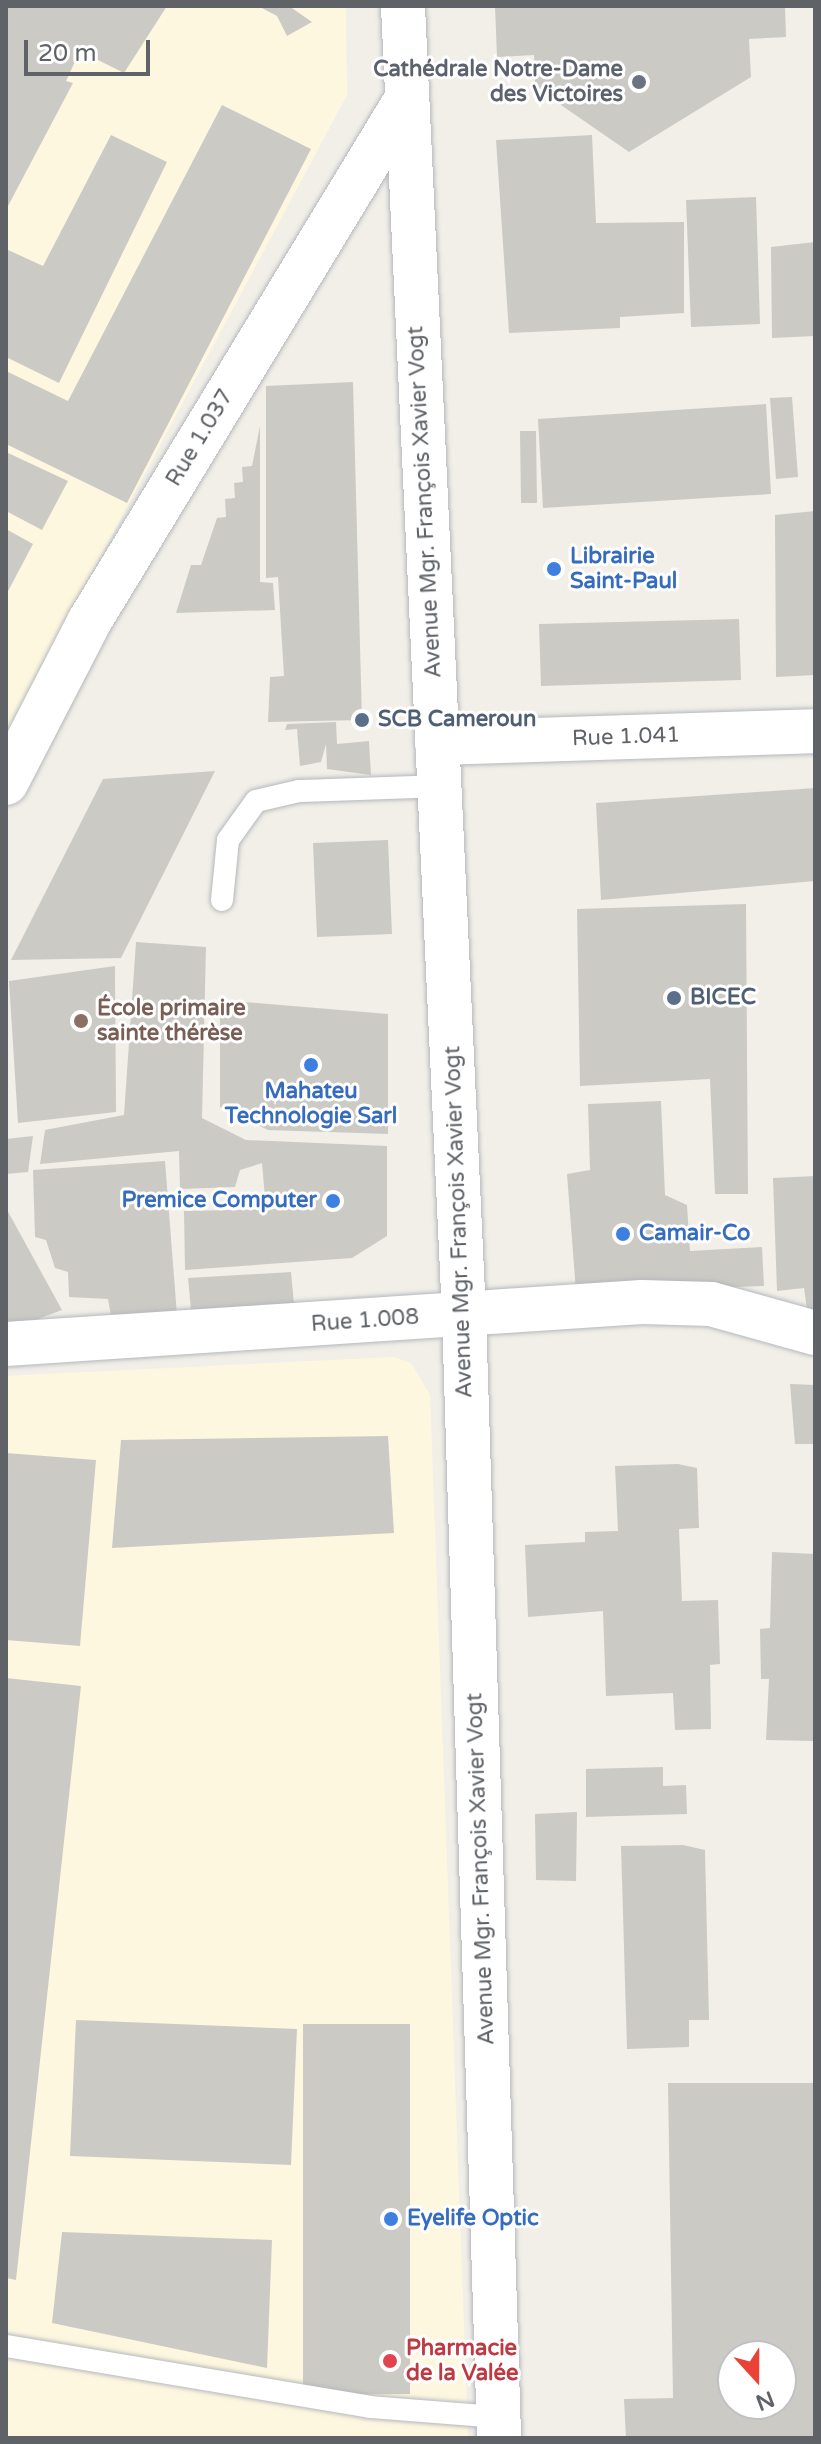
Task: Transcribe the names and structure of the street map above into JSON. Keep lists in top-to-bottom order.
{
  "streets": {
    "main road": [
      "Rue 1.037",
      "Avenue Mgr. François Xavier Vogt",
      "Rue 1.041",
      "Rue 1.008"
    ]
  },
  "crossings": [
    ["Rue 1.037", "Avenue Mgr. François Xavier Vogt"],
    ["Avenue Mgr. François Xavier Vogt", "Rue 1.041"],
    ["Avenue Mgr. François Xavier Vogt", "Rue 1.008"]
  ],
  "places": [
    "Cathédrale Notre-Dame des Victoires",
    "Librairie Saint-Paul",
    "SCB Cameroun",
    "BICEC",
    "École primaire sainte thérèse",
    "Mahateu Technologie Sarl",
    "Premice Computer",
    "Camair-Co",
    "Eyelife Optic",
    "Pharmacie de la Valée"
  ],
  "scale_bar": "20 m",
  "north": "bottom"
}
